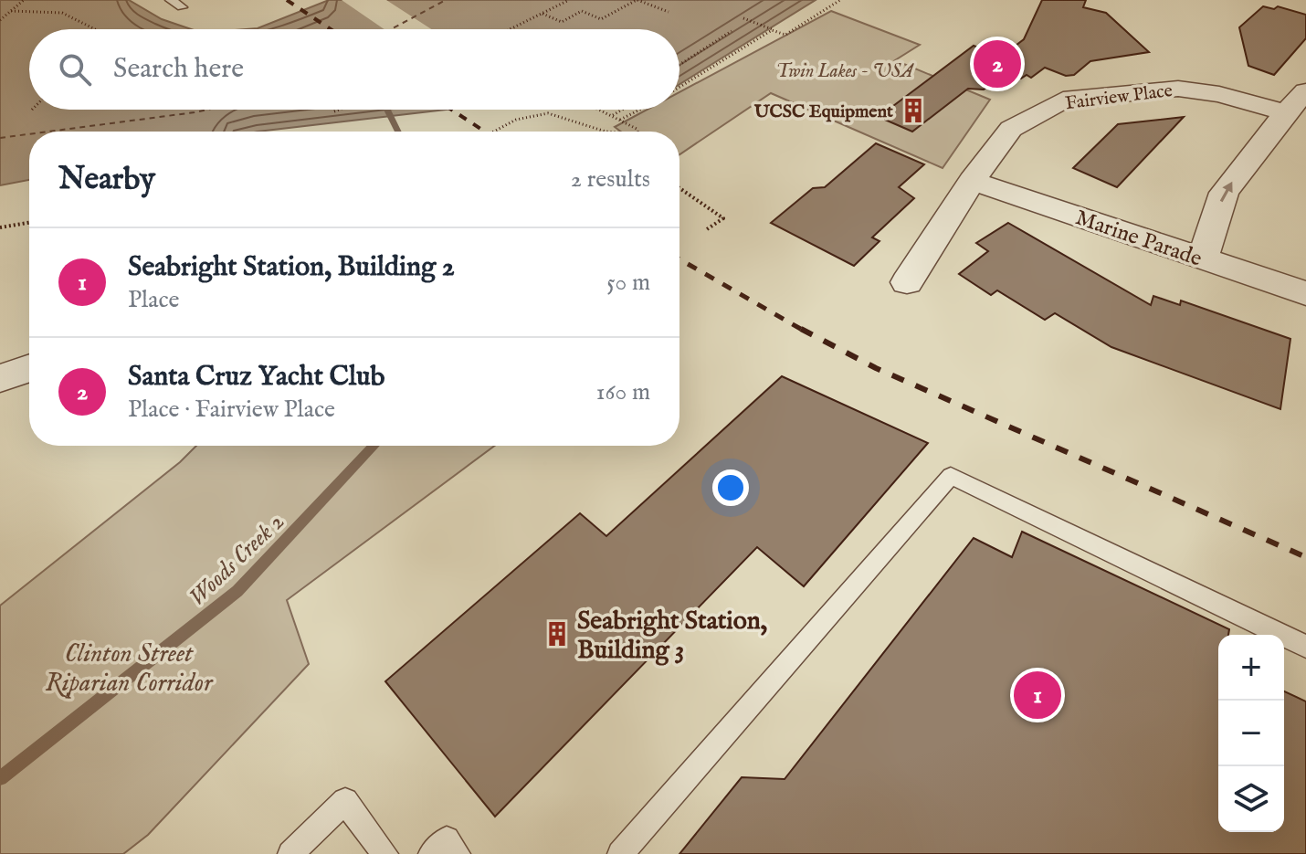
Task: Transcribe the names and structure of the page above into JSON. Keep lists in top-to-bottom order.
{
  "streets": {
    "street": ["Fairview Place", "Marine Parade"]
  },
  "crossings": [
    ["Fairview Place", "Marine Parade"]
  ],
  "water": ["Woods Creek 2"],
  "parks": ["Twin Lakes - USA", "Clinton Street Riparian Corridor"],
  "places": {
    "building": ["UCSC Equipment", "Seabright Station, Building 3"]
  },
  "page": {
    "search": "Search here",
    "pins": ["2", "1"],
    "heading": ["Nearby", "2 results"],
    "list": [
      {
        "mark": "1",
        "name": "Seabright Station, Building 2",
        "note": "Place",
        "value": "50 m"
      },
      {
        "mark": "2",
        "name": "Santa Cruz Yacht Club",
        "note": "Place · Fairview Place",
        "value": "160 m"
      }
    ],
    "map_buttons": ["+", "−"]
  }
}
